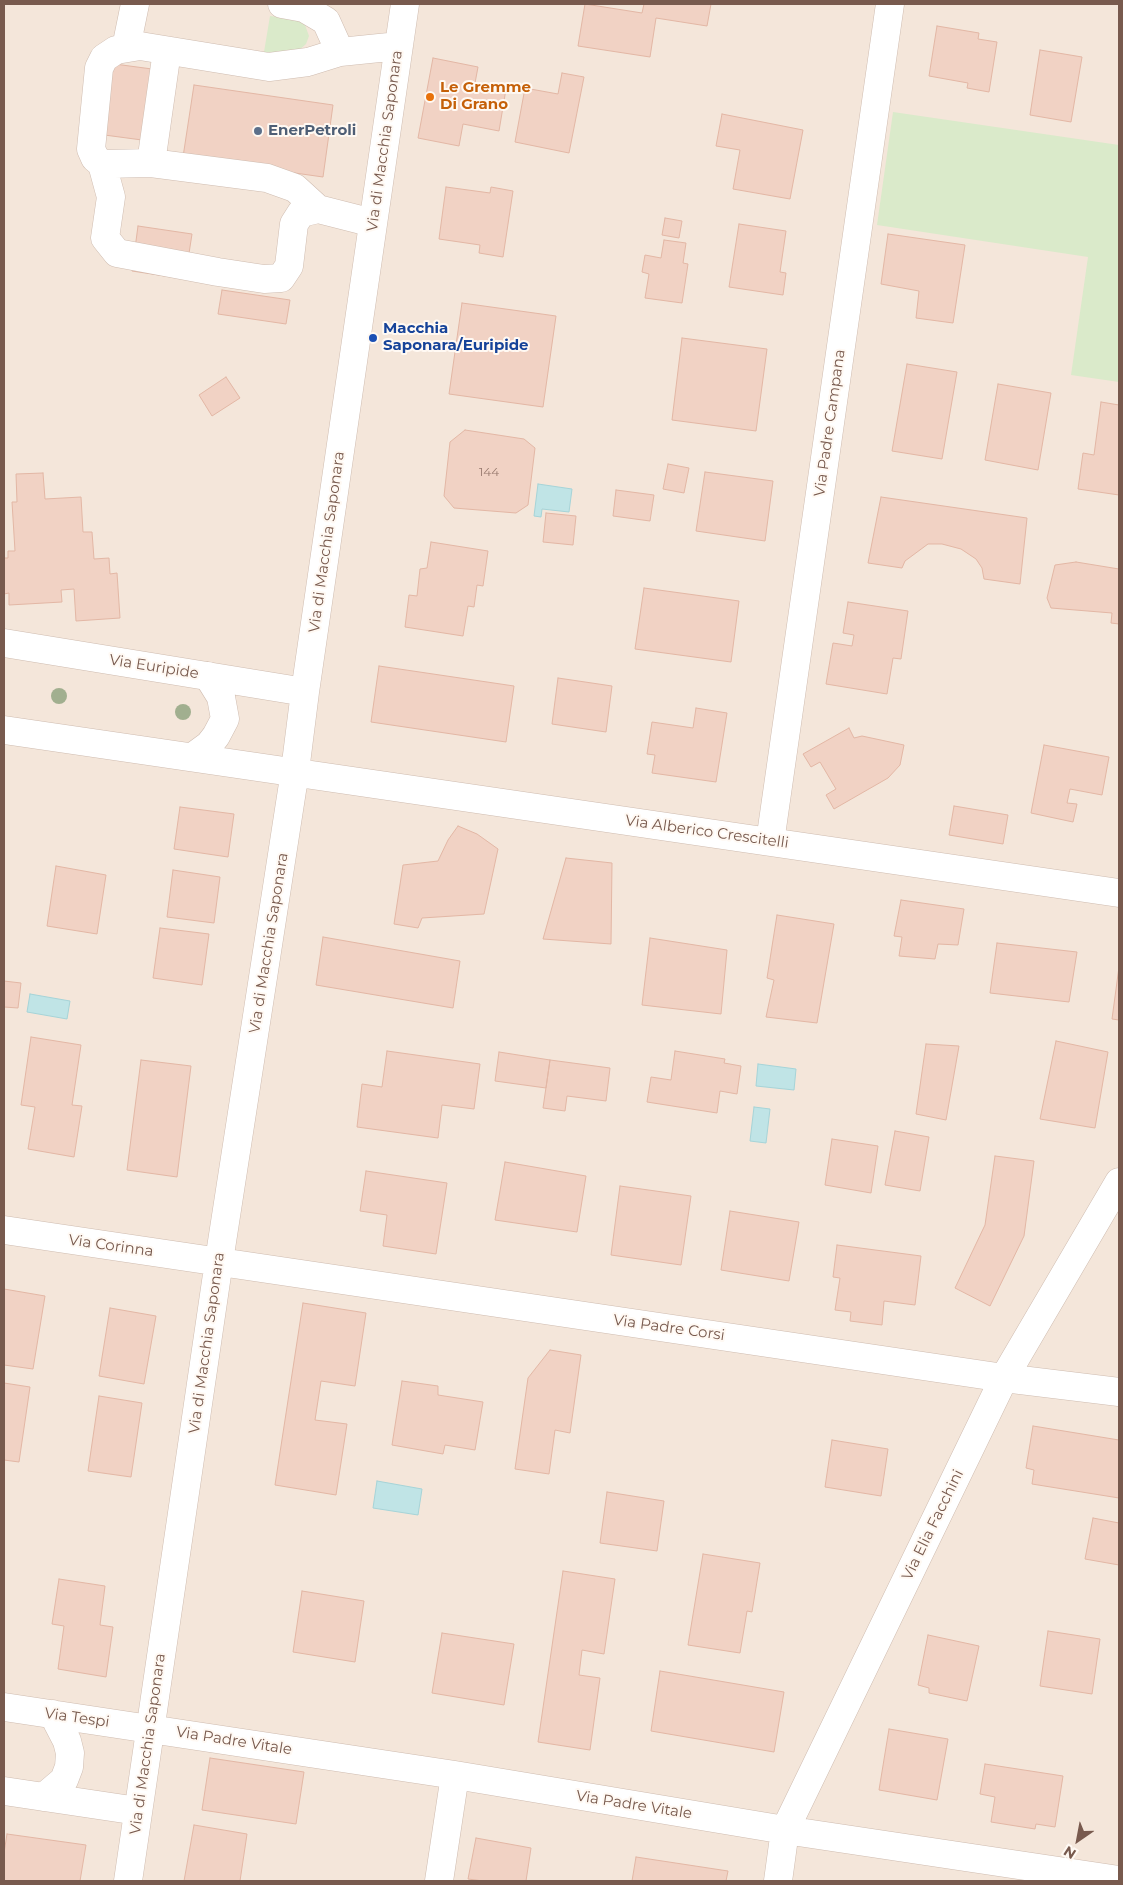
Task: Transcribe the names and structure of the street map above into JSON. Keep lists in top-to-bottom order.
{
  "streets": {
    "street": [
      "Via di Macchia Saponara",
      "Via Padre Campana",
      "Via Euripide",
      "Via Alberico Crescitelli",
      "Via Corinna",
      "Via Padre Corsi",
      "Via Elia Facchini",
      "Via Tespi",
      "Via Padre Vitale"
    ]
  },
  "crossings": [
    ["Via di Macchia Saponara", "Via Euripide"],
    ["Via di Macchia Saponara", "Via Alberico Crescitelli"],
    ["Via di Macchia Saponara", "Via Corinna"],
    ["Via di Macchia Saponara", "Via Padre Corsi"],
    ["Via di Macchia Saponara", "Via Tespi"],
    ["Via di Macchia Saponara", "Via Padre Vitale"],
    ["Via Padre Campana", "Via Alberico Crescitelli"],
    ["Via Corinna", "Via Padre Corsi"],
    ["Via Padre Corsi", "Via Elia Facchini"],
    ["Via Elia Facchini", "Via Padre Vitale"],
    ["Via Tespi", "Via Padre Vitale"]
  ],
  "places": ["Le Gremme Di Grano", "EnerPetroli", "Macchia Saponara/Euripide"],
  "house_numbers": ["144"],
  "north": "bottom left"
}
